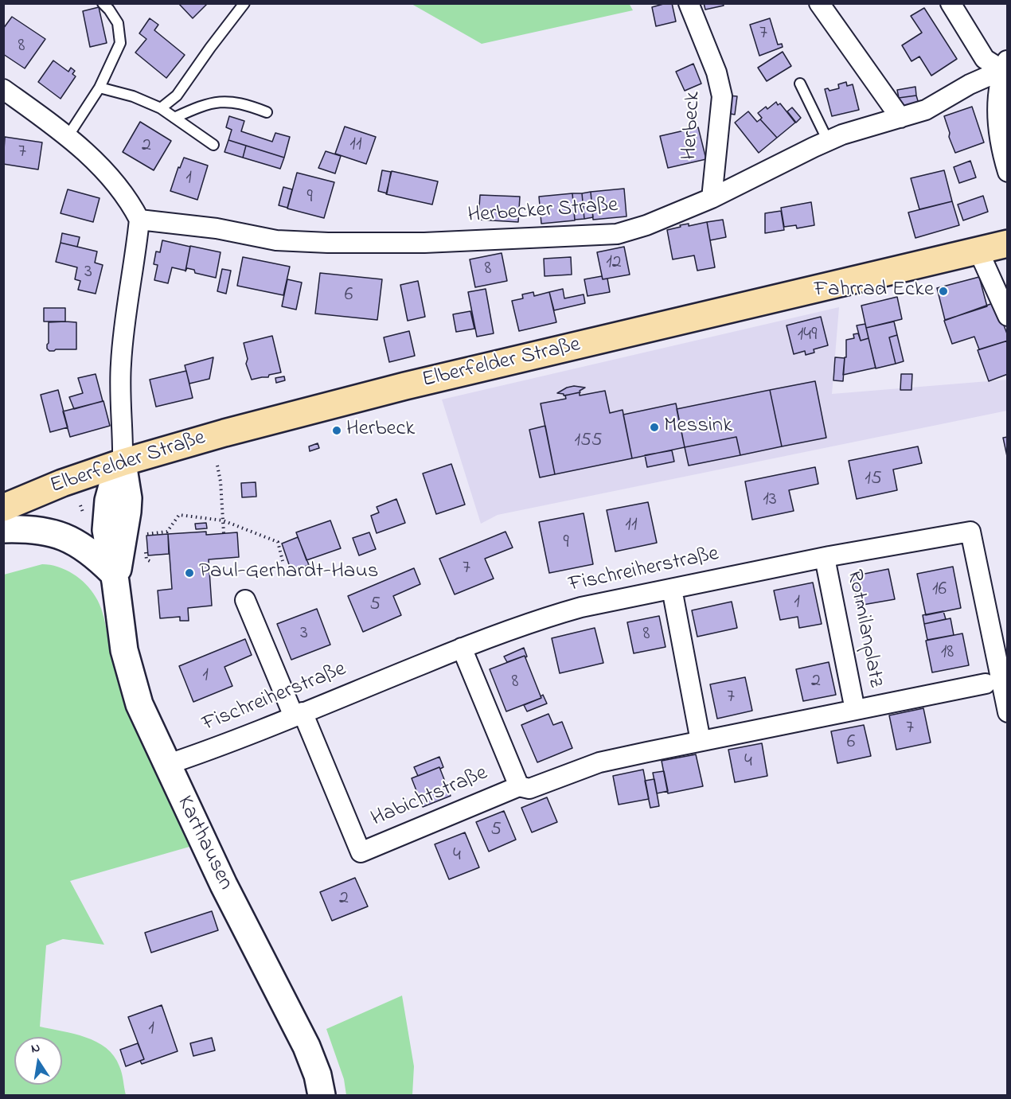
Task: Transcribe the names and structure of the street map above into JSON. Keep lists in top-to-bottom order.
{
  "streets": {
    "main road": ["Elberfelder Straße", "Karthausen"],
    "street": [
      "Herbeck",
      "Herbecker Straße",
      "Fischreiherstraße",
      "Rotmilanplatz",
      "Habichtstraße"
    ]
  },
  "crossings": [
    ["Herbeck", "Herbecker Straße"],
    ["Elberfelder Straße", "Karthausen"],
    ["Fischreiherstraße", "Rotmilanplatz"],
    ["Fischreiherstraße", "Habichtstraße"],
    ["Fischreiherstraße", "Karthausen"]
  ],
  "places": [
    "Fahrrad Ecke",
    "Messink",
    "Herbeck",
    "Paul-Gerhardt-Haus"
  ],
  "house_numbers": [
    "7",
    "8",
    "11",
    "2",
    "7",
    "1",
    "9",
    "12",
    "8",
    "3",
    "6",
    "149",
    "155",
    "15",
    "13",
    "11",
    "9",
    "7",
    "16",
    "1",
    "5",
    "3",
    "8",
    "18",
    "1",
    "2",
    "8",
    "7",
    "7",
    "6",
    "4",
    "5",
    "4",
    "2",
    "1"
  ],
  "north": "top"
}
